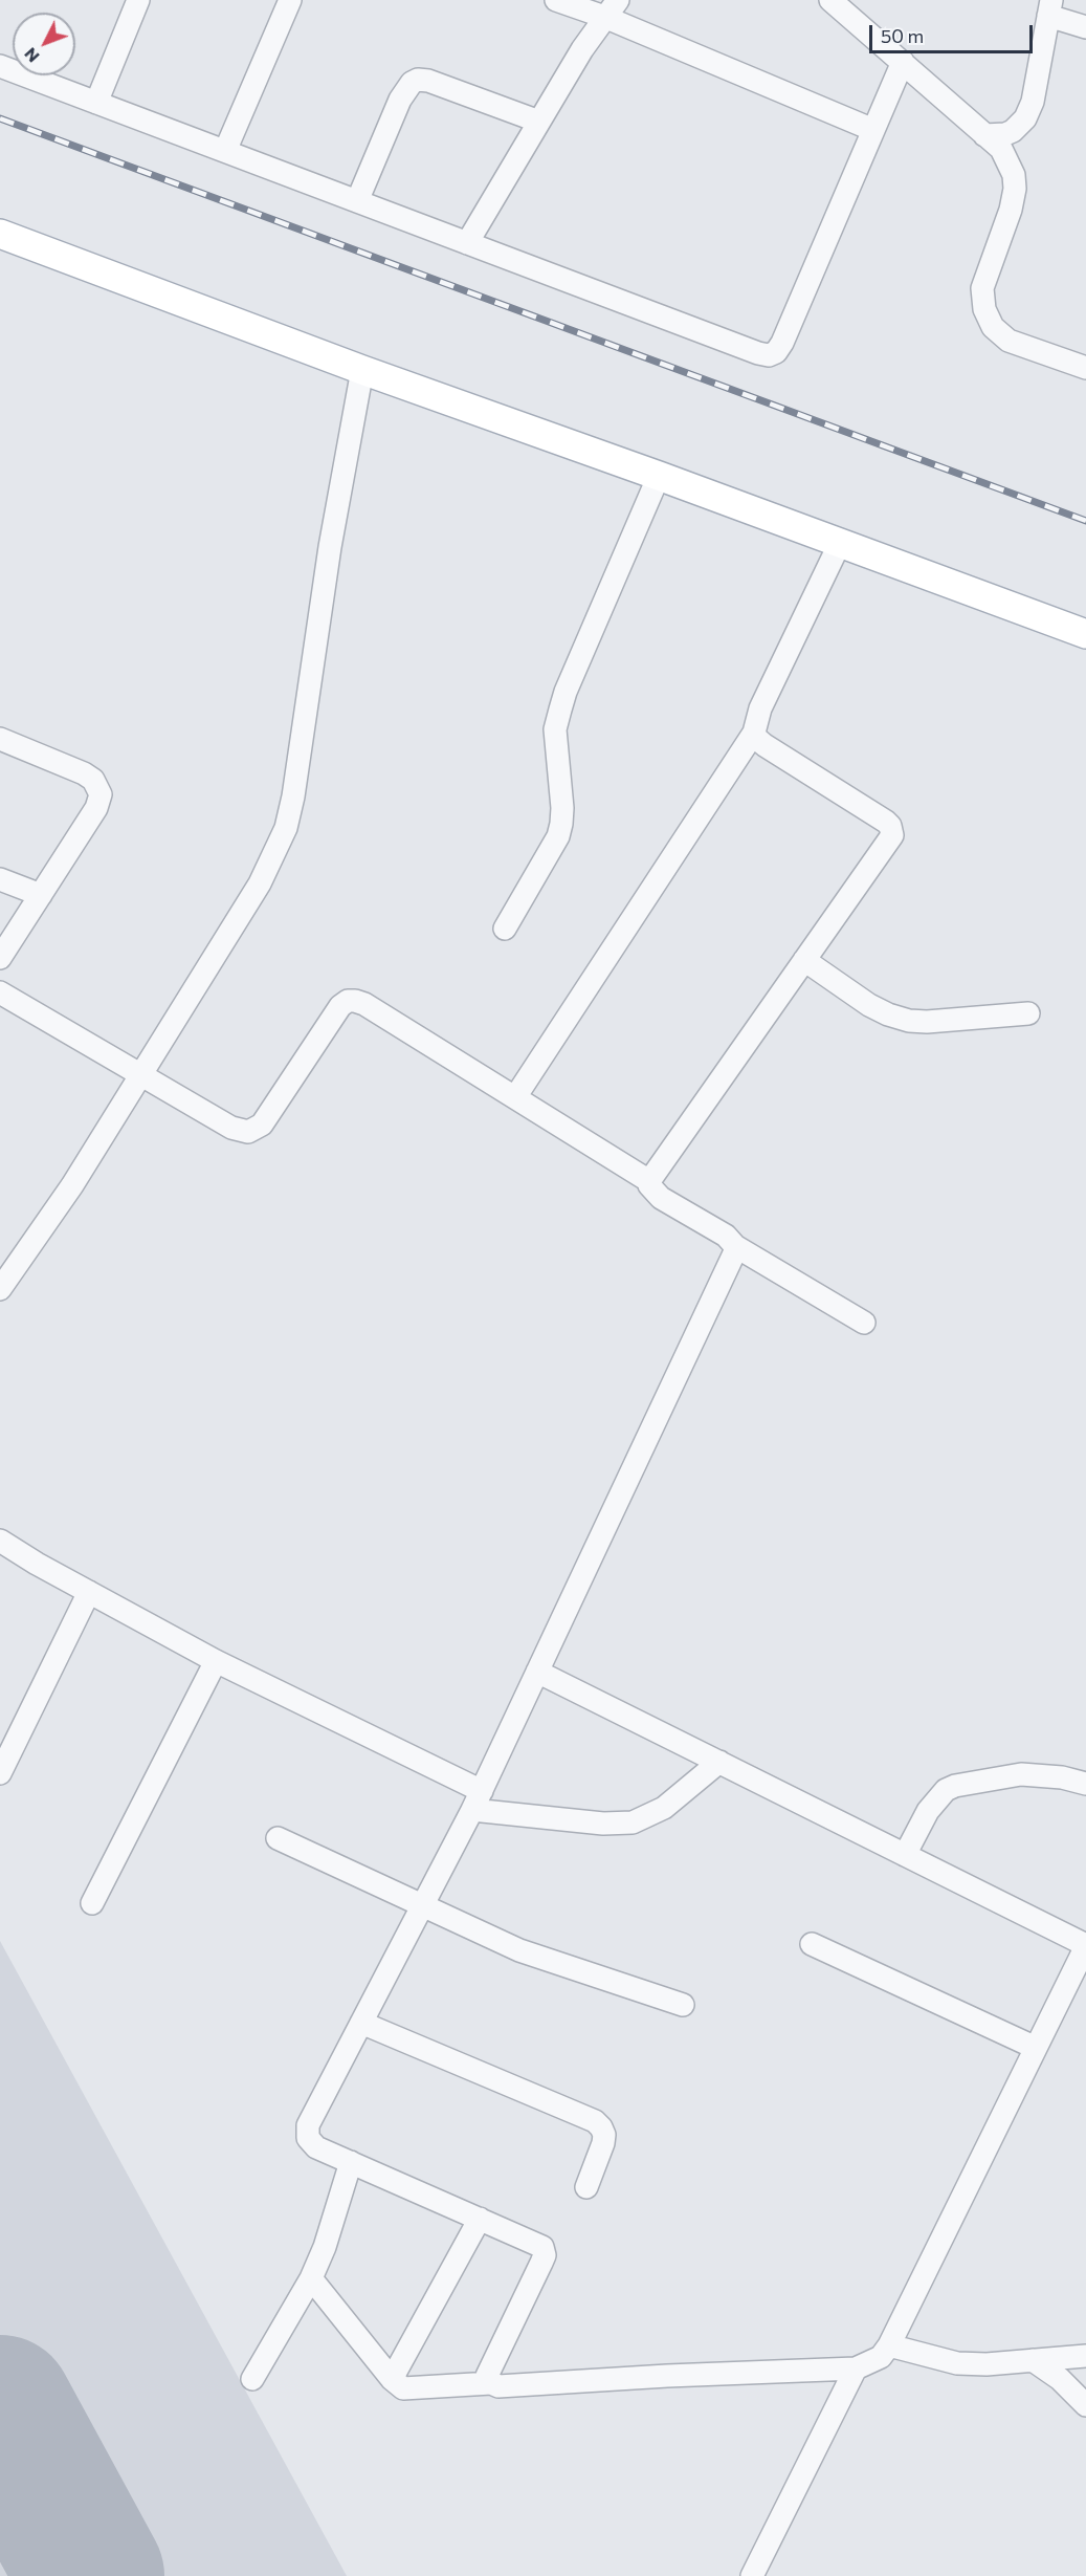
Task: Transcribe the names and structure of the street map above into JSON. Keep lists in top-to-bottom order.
{
  "scale_bar": "50 m",
  "north": "bottom left"
}
